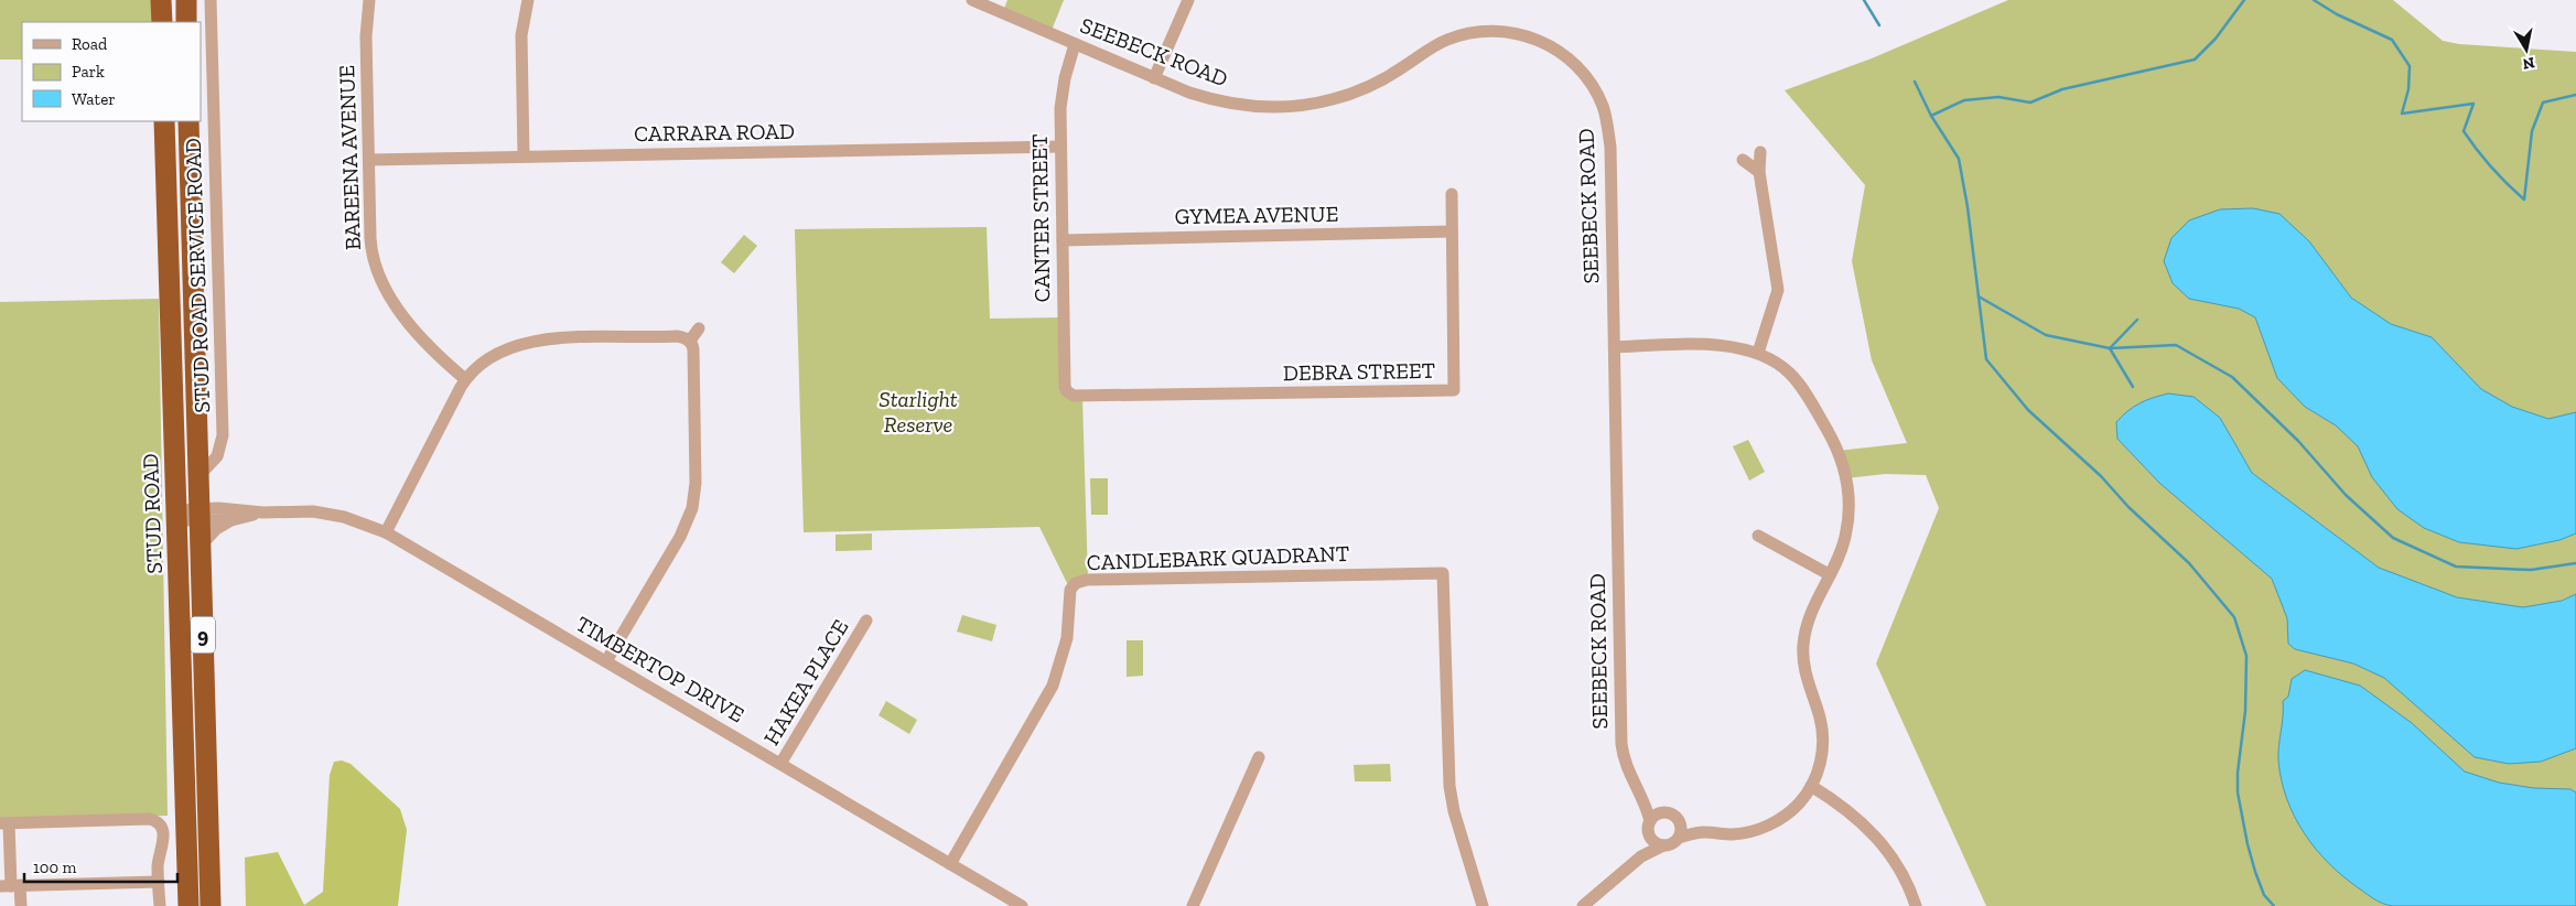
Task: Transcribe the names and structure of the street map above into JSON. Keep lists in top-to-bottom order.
{
  "streets": {
    "highway": ["STUD ROAD", "9"],
    "street": [
      "SEEBECK ROAD",
      "CARRARA ROAD",
      "BAREENA AVENUE",
      "GYMEA AVENUE",
      "CANTER STREET",
      "STUD ROAD SERVICE ROAD",
      "DEBRA STREET",
      "CANDLEBARK QUADRANT",
      "TIMBERTOP DRIVE",
      "HAKEA PLACE"
    ]
  },
  "crossings": [
    ["SEEBECK ROAD", "CANTER STREET"],
    ["CARRARA ROAD", "BAREENA AVENUE"],
    ["CARRARA ROAD", "CANTER STREET"],
    ["GYMEA AVENUE", "CANTER STREET"],
    ["GYMEA AVENUE", "DEBRA STREET"],
    ["CANTER STREET", "DEBRA STREET"],
    ["STUD ROAD SERVICE ROAD", "9"],
    ["STUD ROAD", "TIMBERTOP DRIVE"],
    ["CANDLEBARK QUADRANT", "TIMBERTOP DRIVE"],
    ["9", "TIMBERTOP DRIVE"],
    ["TIMBERTOP DRIVE", "HAKEA PLACE"]
  ],
  "parks": ["Starlight Reserve"],
  "legend": ["Road", "Park", "Water"],
  "scale_bar": "100 m",
  "north": "bottom"
}
